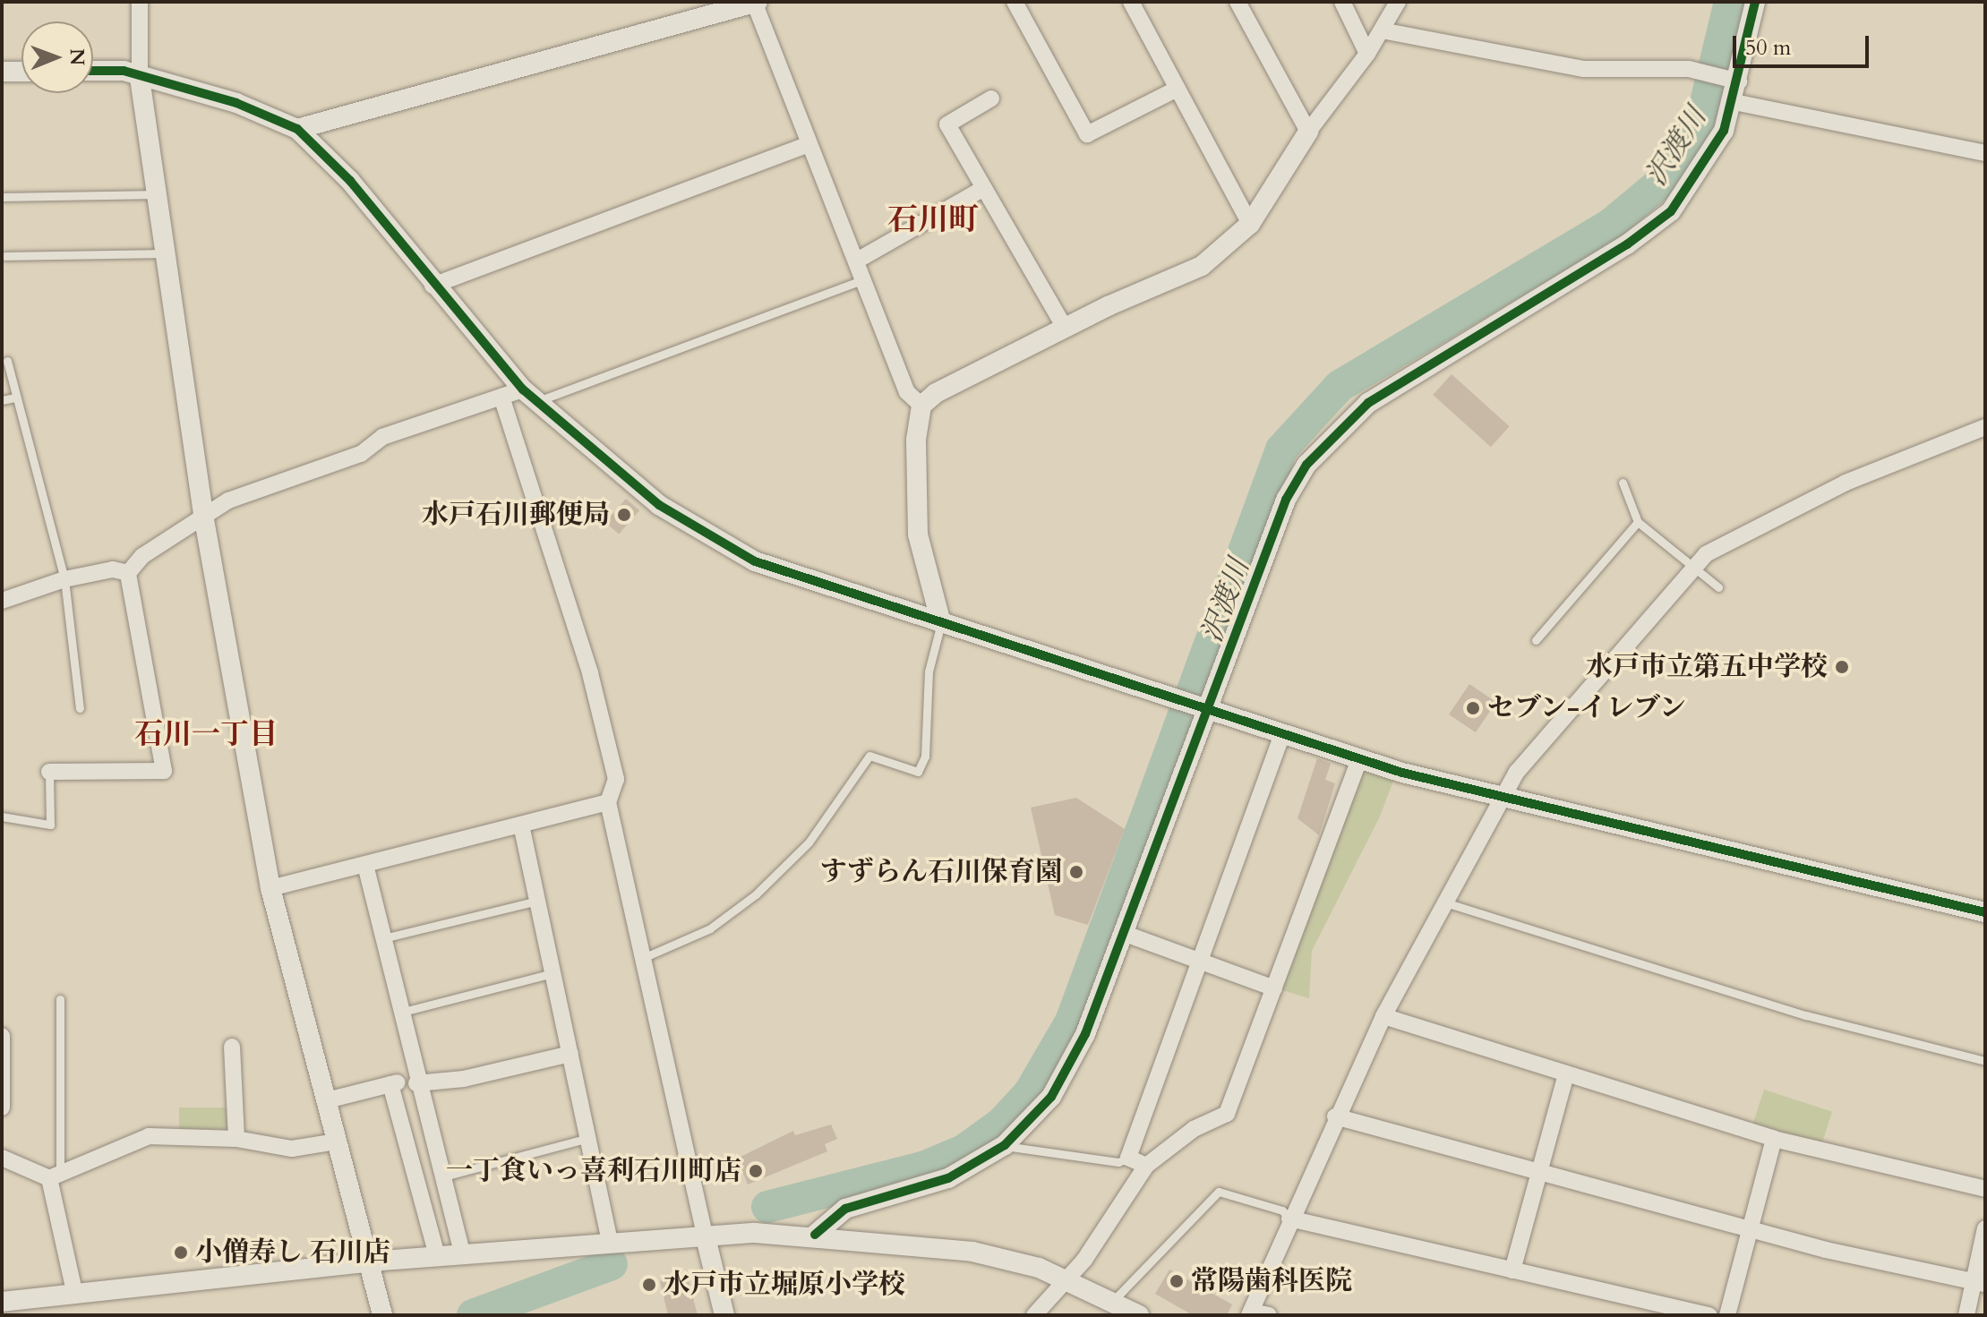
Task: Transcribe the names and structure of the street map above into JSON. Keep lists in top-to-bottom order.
{
  "districts": ["石川町", "石川一丁目"],
  "water": ["沢渡川"],
  "places": [
    "水戸石川郵便局",
    "水戸市立第五中学校",
    "セブン-イレブン",
    "すずらん石川保育園",
    "一丁食いっ喜利石川町店",
    "小僧寿し 石川店",
    "常陽歯科医院",
    "水戸市立堀原小学校"
  ],
  "scale_bar": "50 m",
  "north": "right"
}
